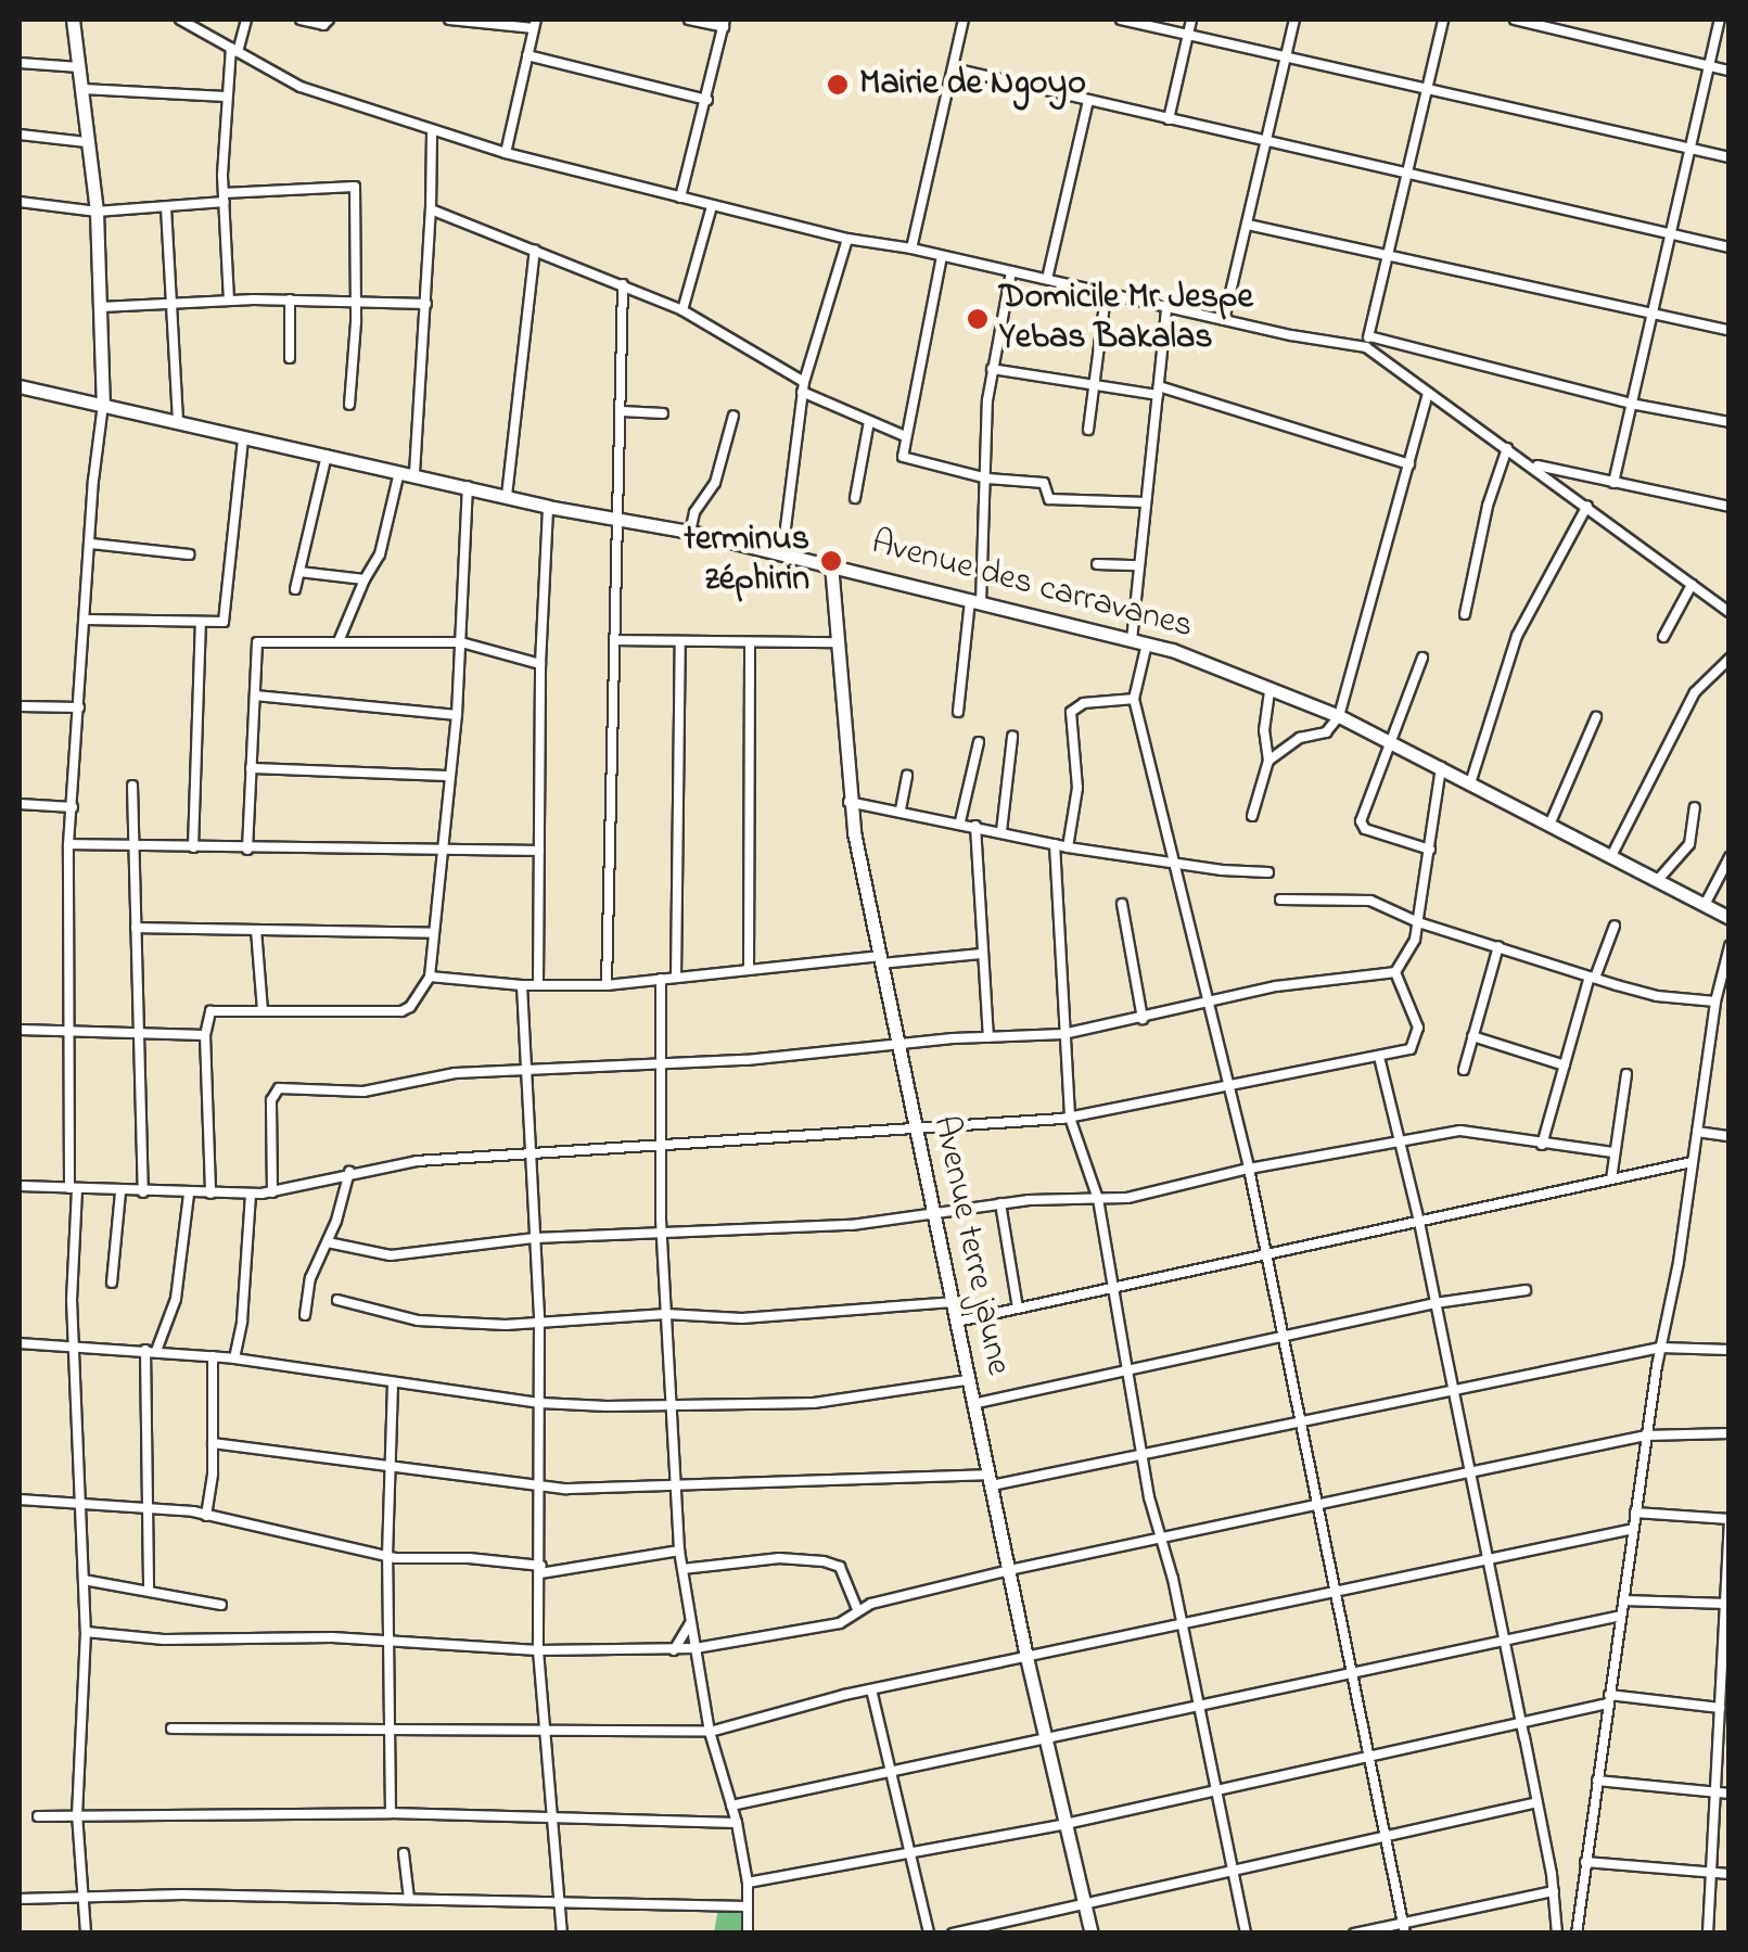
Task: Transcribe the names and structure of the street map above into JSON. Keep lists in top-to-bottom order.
{
  "streets": {
    "street": ["Avenue des carravanes", "Avenue terre jaune"]
  },
  "crossings": [
    ["Avenue des carravanes", "Avenue terre jaune"]
  ],
  "places": ["Mairie de Ngoyo", "Domicile Mr Jespe Yebas Bakalas", "terminus zéphirin"]
}
